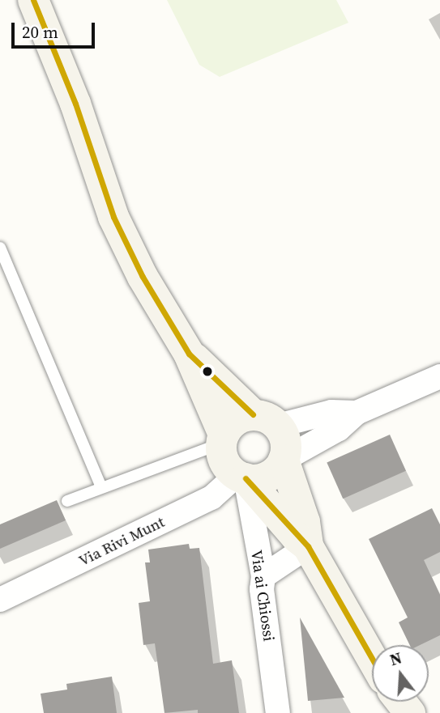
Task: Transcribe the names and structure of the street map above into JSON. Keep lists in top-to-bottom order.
{
  "streets": {
    "street": ["Via Rivi Munt", "Via ai Chiossi"]
  },
  "crossings": [
    ["Via Rivi Munt", "Via ai Chiossi"]
  ],
  "scale_bar": "20 m",
  "north": "top"
}
